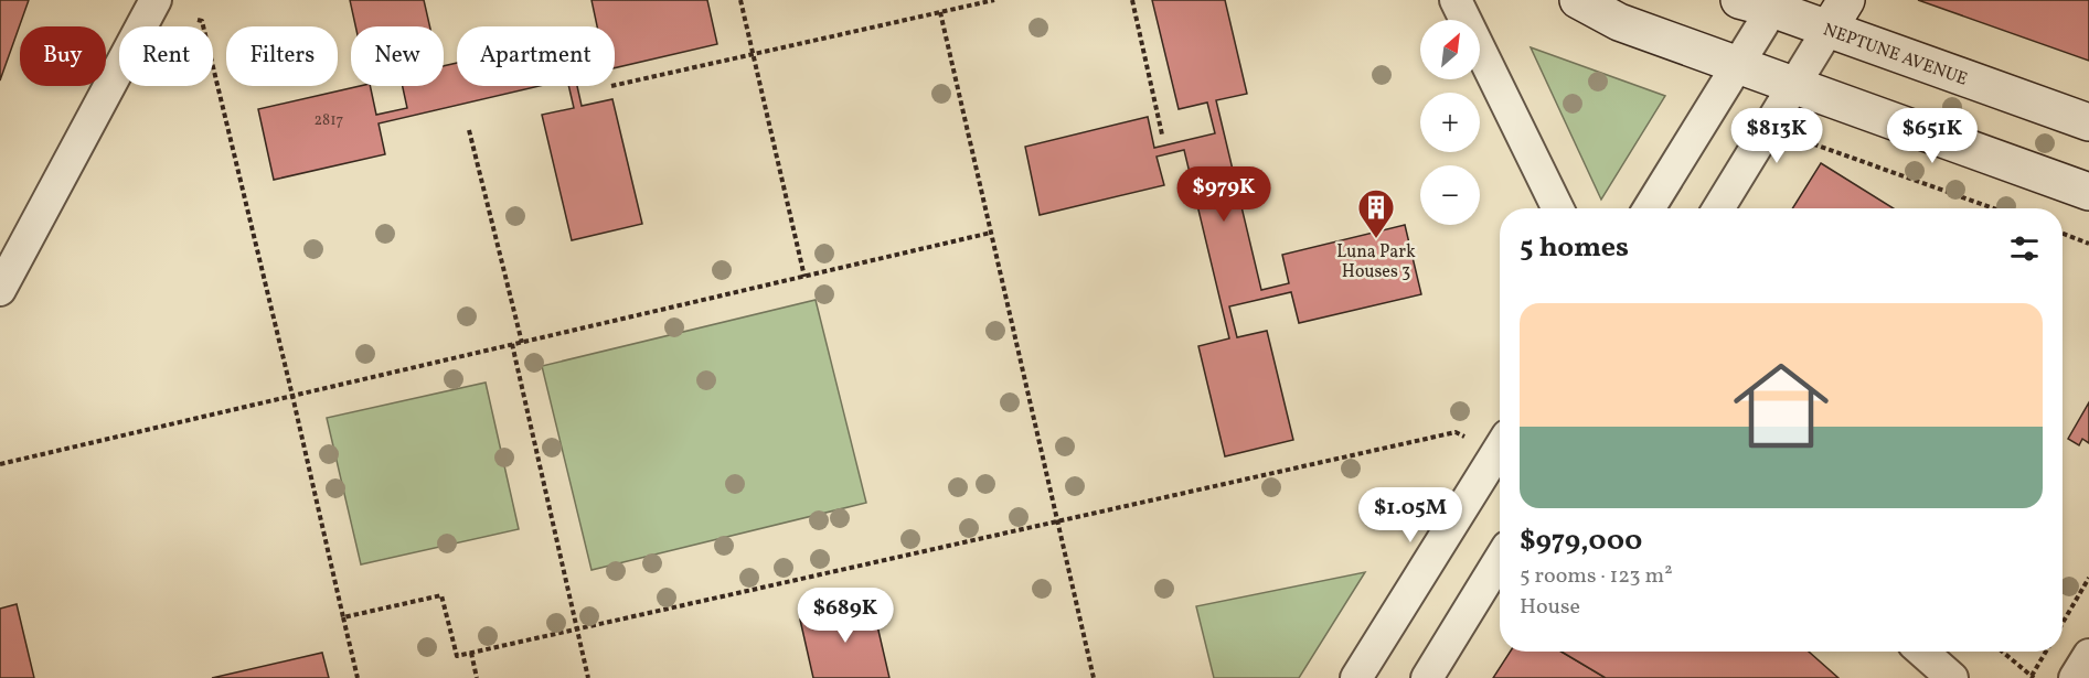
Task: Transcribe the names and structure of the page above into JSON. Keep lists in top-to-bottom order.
{
  "streets": {
    "main road": ["NEPTUNE AVENUE"]
  },
  "places": {
    "building": ["Luna Park Houses 3"]
  },
  "house_numbers": ["2817"],
  "north": "top right",
  "page": {
    "map_buttons": ["+", "−"],
    "chip": [
      "Buy",
      "Rent",
      "Filters",
      "New",
      "Apartment"
    ],
    "price": [
      "$813K",
      "$651K",
      "$979K",
      "$1.05M",
      "$689K"
    ],
    "heading": "5 homes",
    "list": [
      {
        "name": "$979,000",
        "note": "5 rooms · 123 m² · House"
      }
    ]
  }
}
